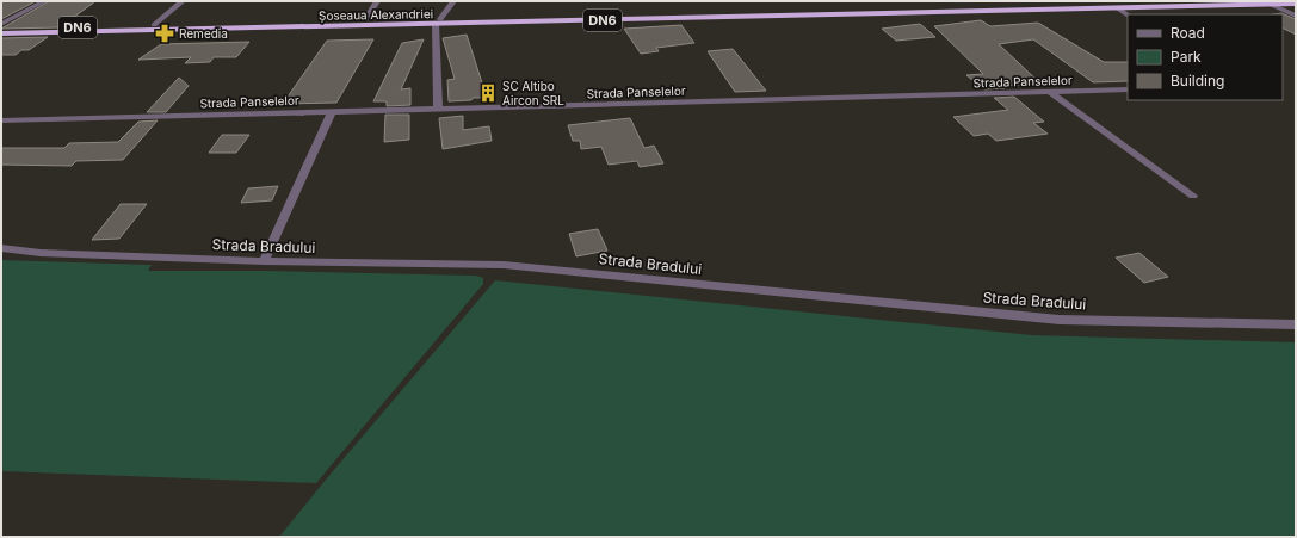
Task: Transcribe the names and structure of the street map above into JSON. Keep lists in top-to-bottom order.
{
  "streets": {
    "highway": ["Șoseaua Alexandriei", "DN6"],
    "street": ["Strada Panselelor", "Strada Bradului"]
  },
  "places": {
    "pharmacy": ["Remedia"],
    "building": ["SC Altibo Aircon SRL"]
  },
  "legend": ["Road", "Park", "Building"]
}
